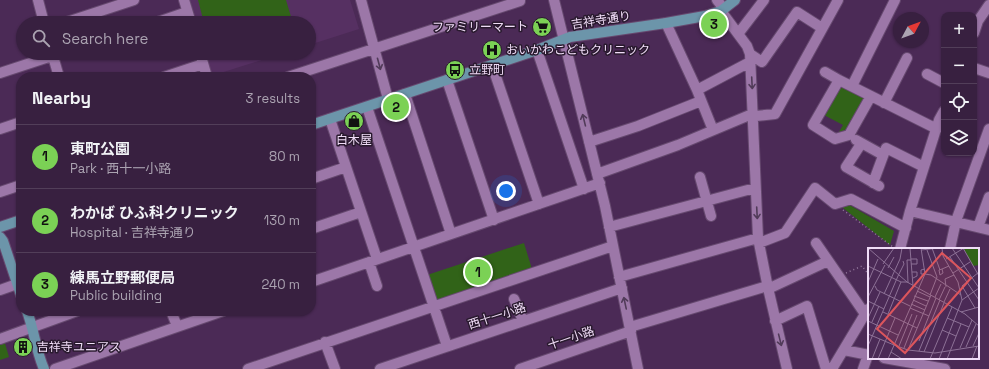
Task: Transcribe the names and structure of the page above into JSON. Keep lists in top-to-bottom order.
{
  "streets": {
    "main road": ["吉祥寺通り"],
    "street": ["西十一小路", "十一小路"]
  },
  "places": {
    "supermarket": ["ファミリーマート"],
    "hospital": ["おいかわこどもクリニック"],
    "bus stop": ["立野町"],
    "shop": ["白木屋"],
    "building": ["吉祥寺ユニアス"]
  },
  "north": "top right",
  "page": {
    "pins": ["3", "2", "1"],
    "map_buttons": ["+", "−"],
    "search": "Search here",
    "heading": ["Nearby", "3 results"],
    "list": [
      {
        "mark": "1",
        "name": "東町公園",
        "note": "Park · 西十一小路",
        "value": "80 m"
      },
      {
        "mark": "2",
        "name": "わかば ひふ科クリニック",
        "note": "Hospital · 吉祥寺通り",
        "value": "130 m"
      },
      {
        "mark": "3",
        "name": "練馬立野郵便局",
        "note": "Public building",
        "value": "240 m"
      }
    ]
  }
}
